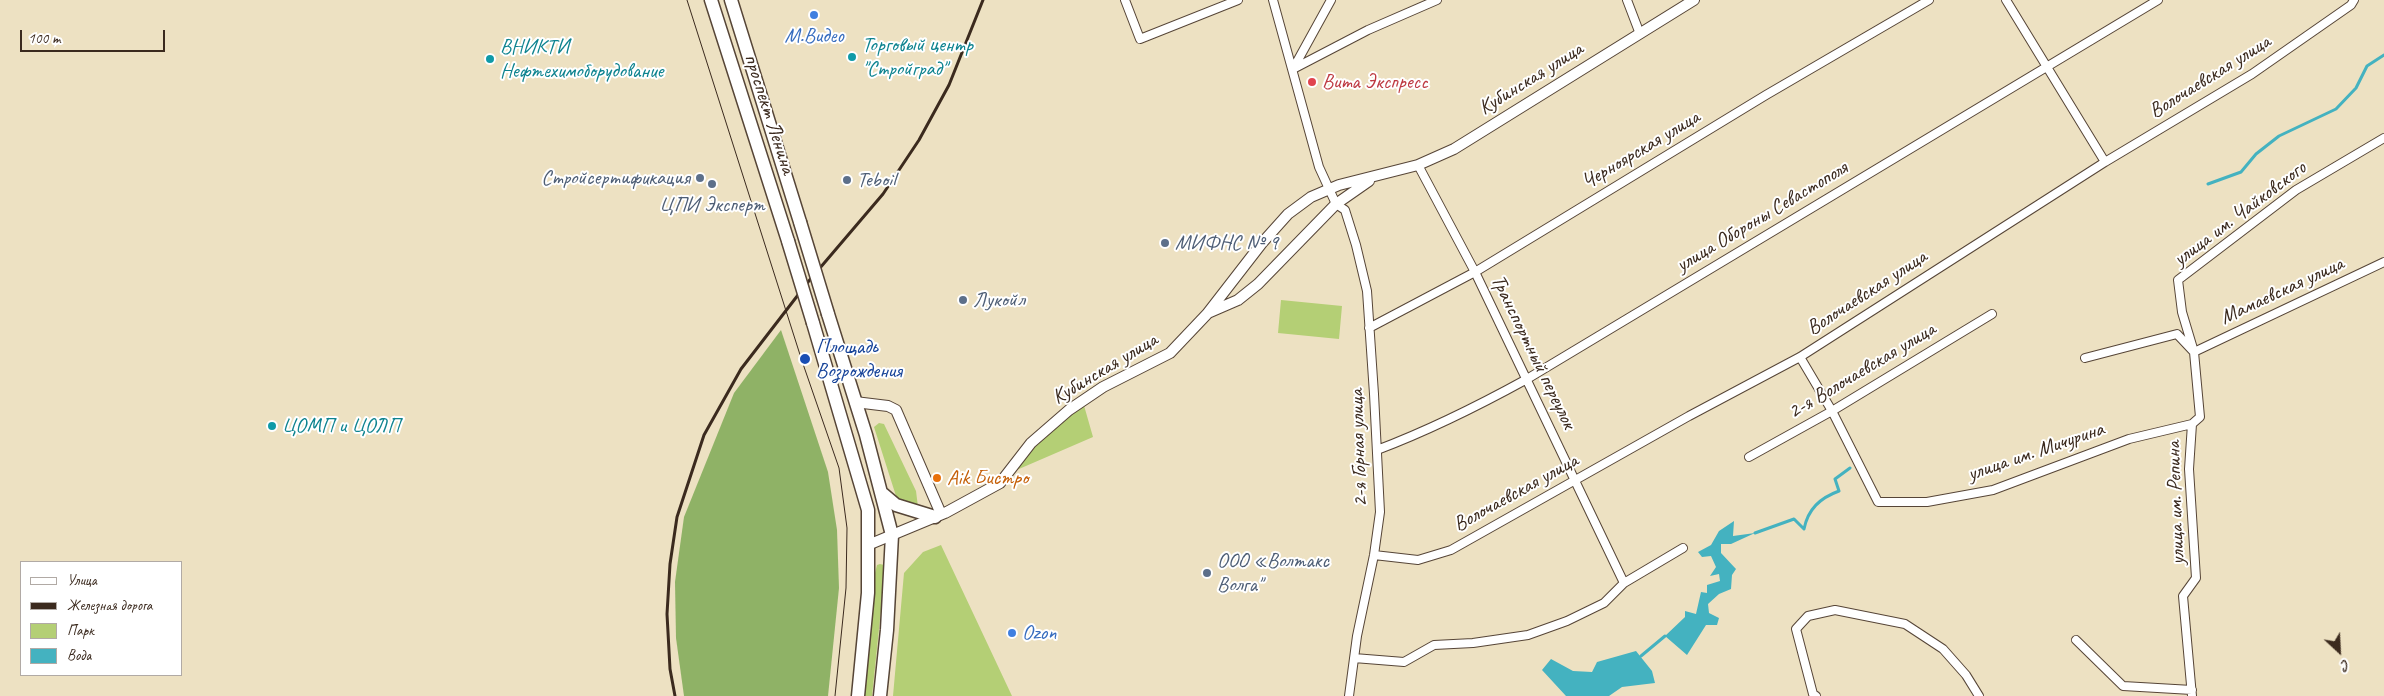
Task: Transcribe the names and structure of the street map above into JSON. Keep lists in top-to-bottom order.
{
  "streets": {
    "main road": ["проспект Ленина"],
    "street": [
      "Волочаевская улица",
      "Кубинская улица",
      "Черноярская улица",
      "улица им. Чайковского",
      "улица Обороны Севастополя",
      "Мамаевская улица",
      "Транспортный переулок",
      "2-я Волочаевская улица",
      "2-я Горная улица",
      "улица им. Мичурина",
      "улица им. Репина"
    ]
  },
  "crossings": [
    ["Волочаевская улица", "Транспортный переулок"],
    ["Волочаевская улица", "2-я Горная улица"],
    ["Кубинская улица", "проспект Ленина"],
    ["Кубинская улица", "Транспортный переулок"],
    ["Кубинская улица", "2-я Горная улица"],
    ["Черноярская улица", "Транспортный переулок"],
    ["Черноярская улица", "2-я Горная улица"],
    ["улица им. Чайковского", "Мамаевская улица"],
    ["улица им. Чайковского", "улица им. Мичурина"],
    ["улица Обороны Севастополя", "Транспортный переулок"],
    ["улица Обороны Севастополя", "2-я Горная улица"],
    ["Мамаевская улица", "улица им. Мичурина"],
    ["2-я Волочаевская улица", "улица им. Мичурина"],
    ["улица им. Мичурина", "улица им. Репина"]
  ],
  "places": [
    "М.Видео",
    "Торговый центр \"Стройград\"",
    "ВНИКТИ Нефтехимоборудование",
    "Вита Экспресс",
    "Стройсертификация",
    "Teboil",
    "ЦПИ Эксперт",
    "МИФНС № 9",
    "Лукойл",
    "Площадь Возрождения",
    "ЦОМП и ЦОЛП",
    "Aik Бистро",
    "ООО «Волтакс Волга\"",
    "Ozon"
  ],
  "legend": [
    "Улица",
    "Железная дорога",
    "Парк",
    "Вода"
  ],
  "scale_bar": "100 m",
  "north": "bottom right"
}
